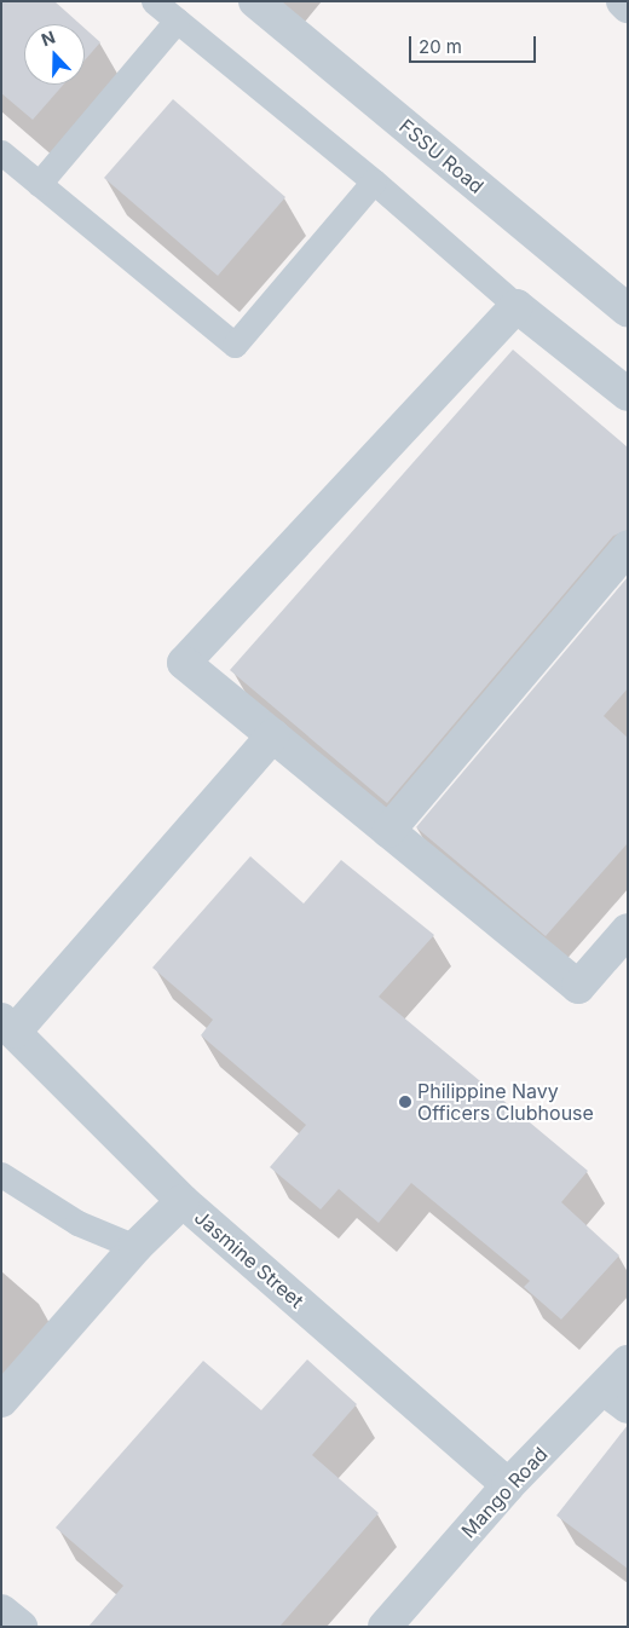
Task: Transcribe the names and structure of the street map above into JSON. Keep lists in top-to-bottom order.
{
  "streets": {
    "street": ["FSSU Road", "Jasmine Street", "Mango Road"]
  },
  "crossings": [
    ["Jasmine Street", "Mango Road"]
  ],
  "places": ["Philippine Navy Officers Clubhouse"],
  "scale_bar": "20 m",
  "north": "top"
}
